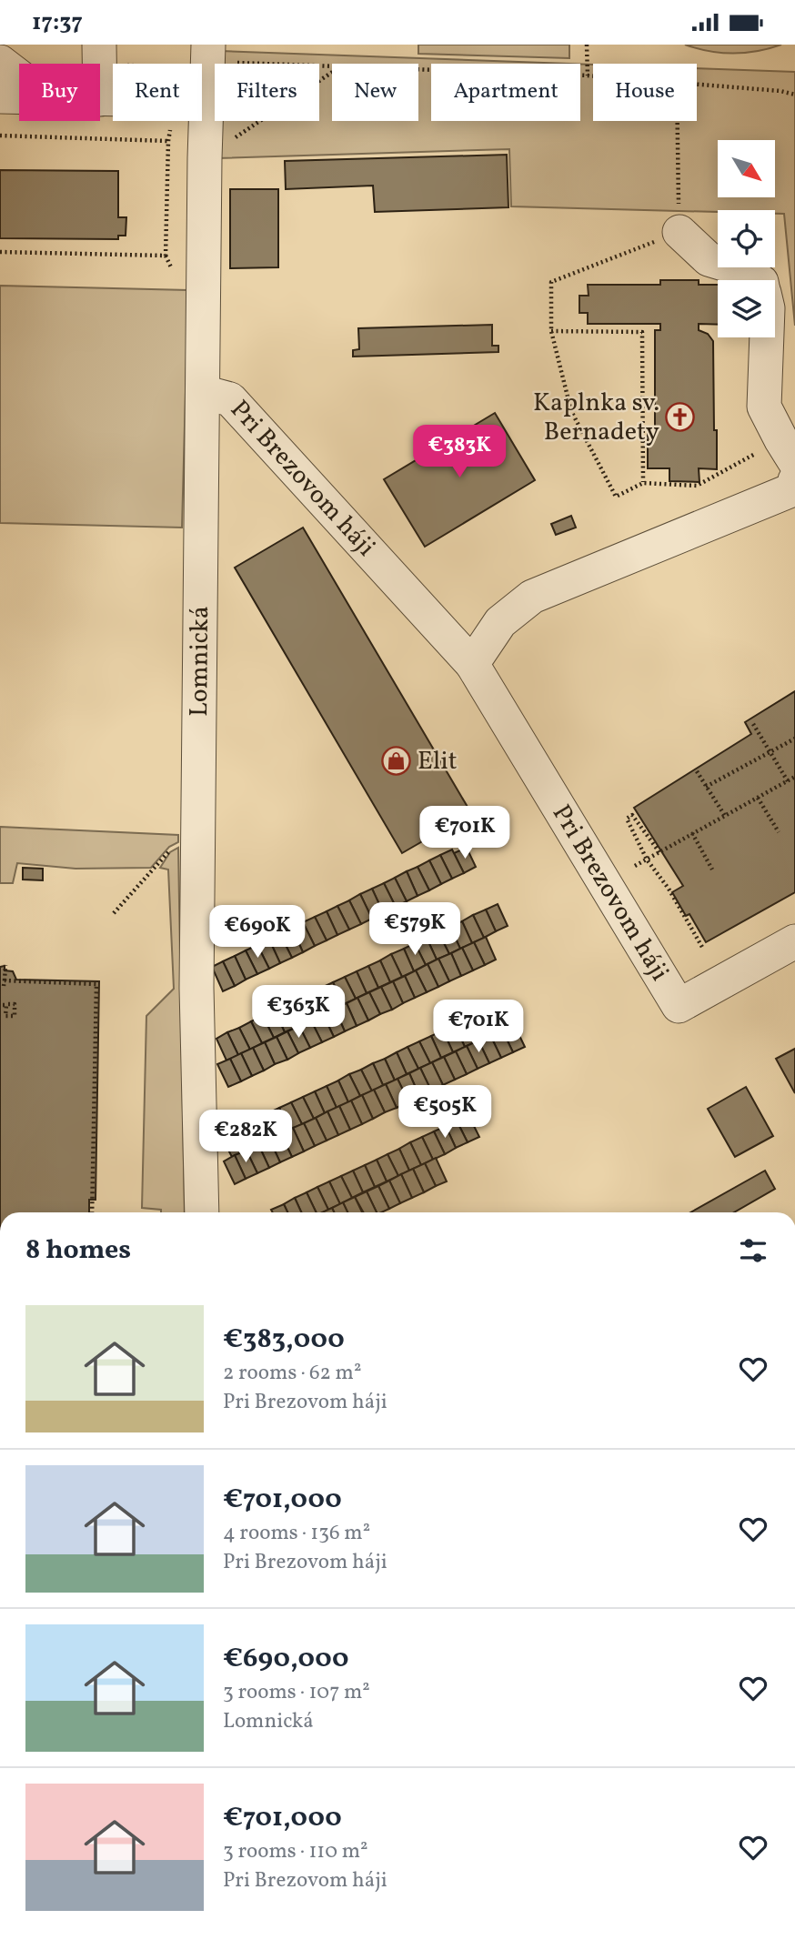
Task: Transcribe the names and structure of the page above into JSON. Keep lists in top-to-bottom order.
{
  "streets": {
    "street": ["Pri Brezovom háji", "Lomnická"]
  },
  "crossings": [
    ["Pri Brezovom háji", "Lomnická"]
  ],
  "places": {
    "church": ["Kaplnka sv. Bernadety"],
    "shop": ["Elit"]
  },
  "north": "bottom right",
  "page": {
    "status": "17:37",
    "chip": [
      "Buy",
      "Rent",
      "Filters",
      "New",
      "Apartment",
      "House"
    ],
    "price": [
      "€383K",
      "€701K",
      "€579K",
      "€690K",
      "€363K",
      "€701K",
      "€505K",
      "€282K"
    ],
    "heading": "8 homes",
    "list": [
      {
        "name": "€383,000",
        "note": "2 rooms · 62 m² · Pri Brezovom háji"
      },
      {
        "name": "€701,000",
        "note": "4 rooms · 136 m² · Pri Brezovom háji"
      },
      {
        "name": "€690,000",
        "note": "3 rooms · 107 m² · Lomnická"
      },
      {
        "name": "€701,000",
        "note": "3 rooms · 110 m² · Pri Brezovom háji"
      }
    ]
  }
}
